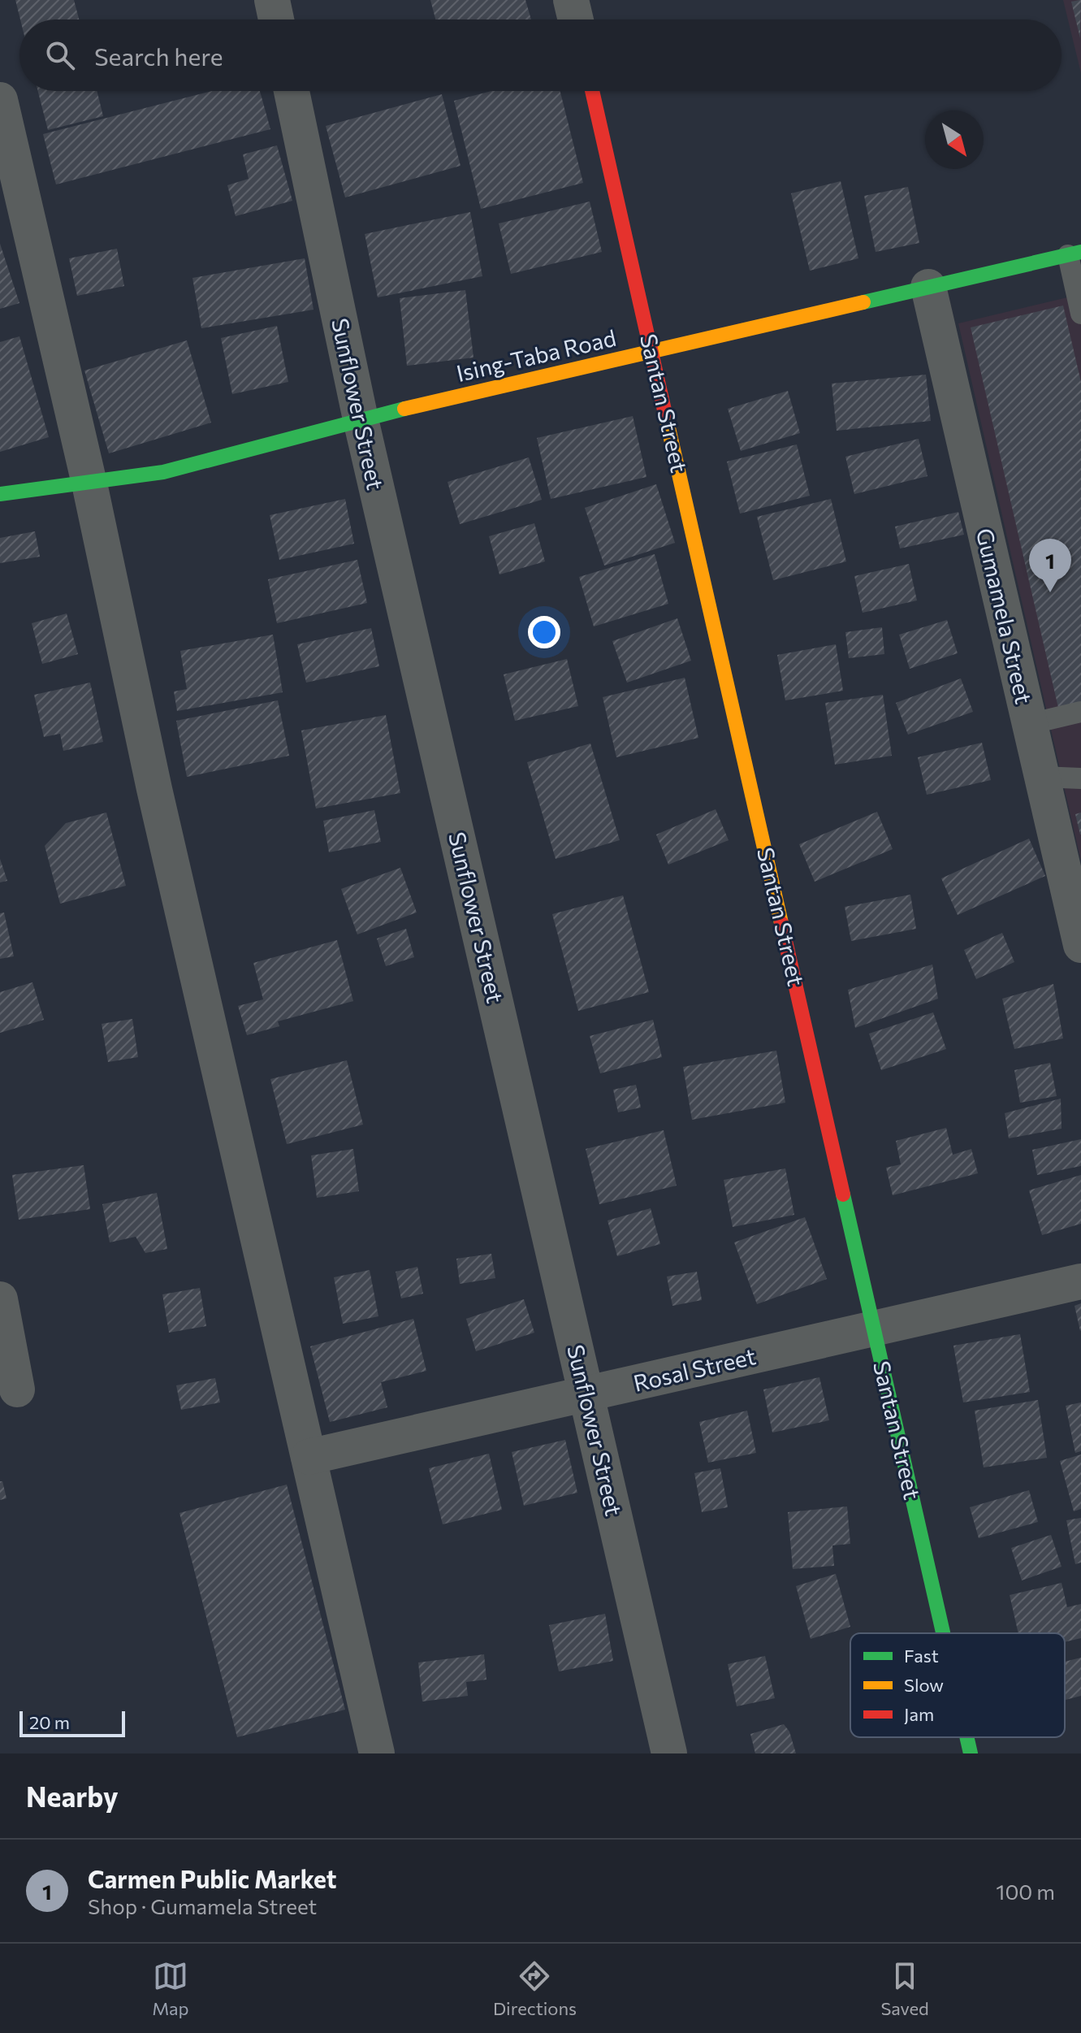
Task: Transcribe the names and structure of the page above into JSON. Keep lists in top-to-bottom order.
{
  "streets": {
    "street": [
      "Ising-Taba Road",
      "Santan Street",
      "Sunflower Street",
      "Gumamela Street",
      "Rosal Street"
    ]
  },
  "crossings": [
    ["Ising-Taba Road", "Santan Street"],
    ["Ising-Taba Road", "Sunflower Street"],
    ["Ising-Taba Road", "Gumamela Street"],
    ["Santan Street", "Rosal Street"],
    ["Sunflower Street", "Rosal Street"]
  ],
  "legend": ["Fast", "Slow", "Jam"],
  "scale_bar": "20 m",
  "north": "bottom right",
  "page": {
    "search": "Search here",
    "pins": "1",
    "scale": "20 m",
    "heading": "Nearby",
    "list": [
      {
        "mark": "1",
        "name": "Carmen Public Market",
        "note": "Shop · Gumamela Street",
        "value": "100 m"
      }
    ],
    "nav": ["Map", "Directions", "Saved"]
  }
}
